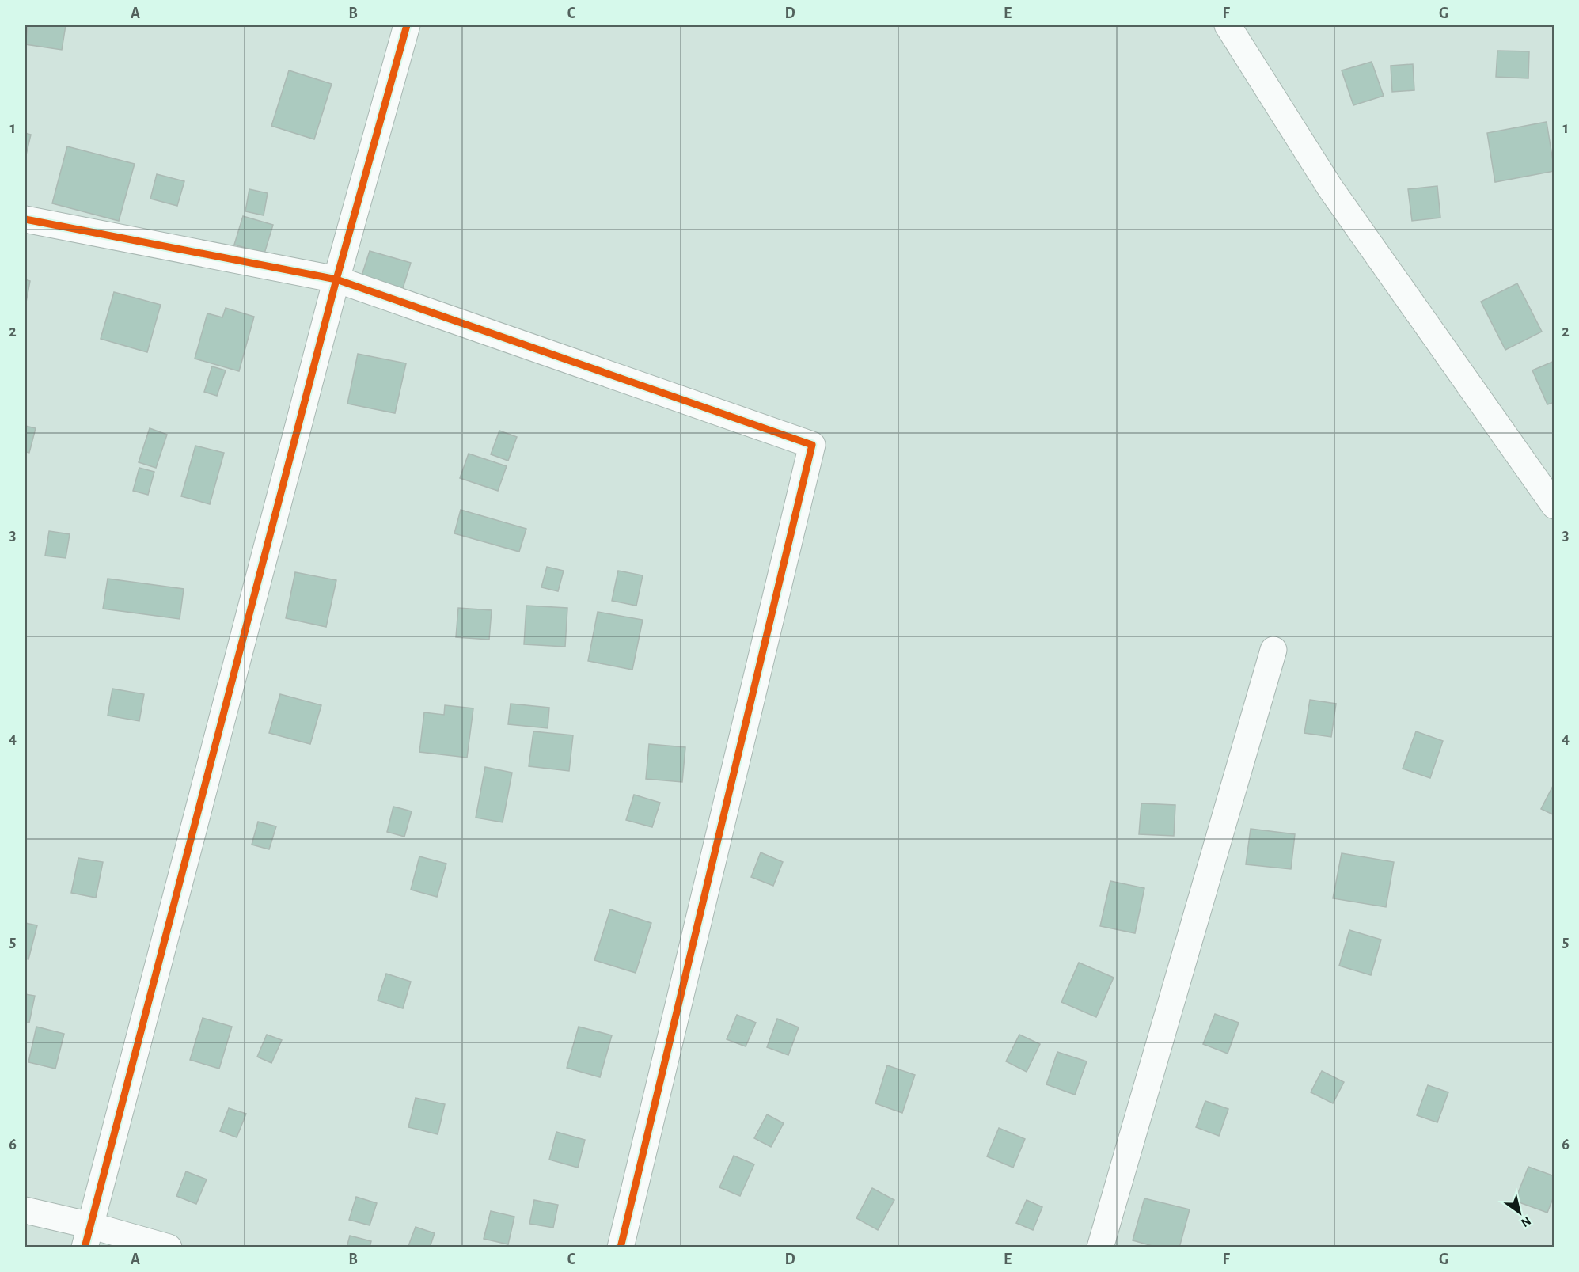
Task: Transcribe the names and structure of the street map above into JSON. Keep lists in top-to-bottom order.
{
  "north": "bottom right",
  "grid": {
    "columns": [
      "A",
      "B",
      "C",
      "D",
      "E",
      "F",
      "G"
    ],
    "rows": [
      "1",
      "2",
      "3",
      "4",
      "5",
      "6"
    ]
  }
}
